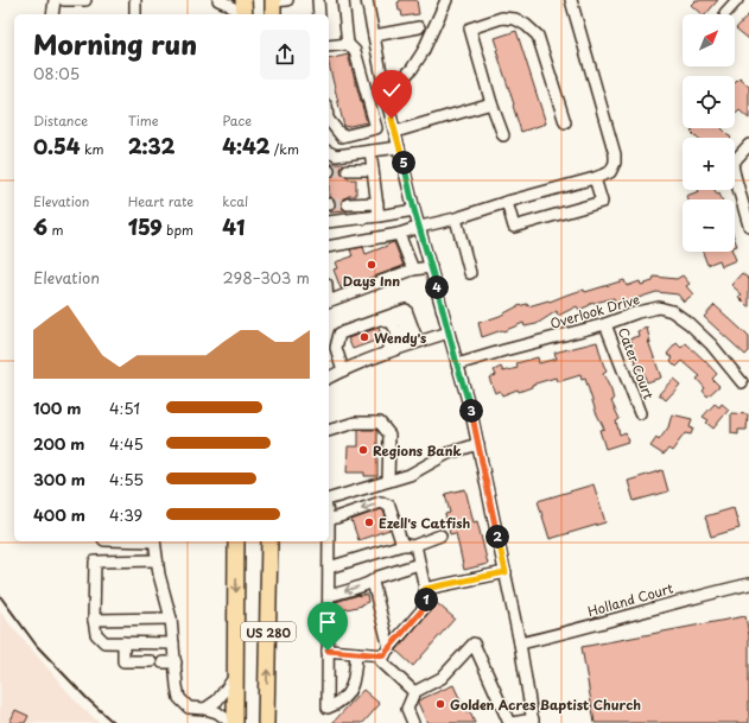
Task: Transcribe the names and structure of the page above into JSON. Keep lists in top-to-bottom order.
{
  "streets": {
    "highway": ["US 280"],
    "street": ["Overlook Drive", "Cater Court", "Holland Court"]
  },
  "crossings": [
    ["Overlook Drive", "Cater Court"]
  ],
  "places": [
    "Days Inn",
    "Wendy's",
    "Regions Bank",
    "Ezell's Catfish",
    "Golden Acres Baptist Church"
  ],
  "north": "top right",
  "page": {
    "map_buttons": ["+", "−"],
    "heading": ["Morning run", "08:05"],
    "stats": [
      ["Distance", "0.54 km"],
      ["Time", "2:32"],
      ["Pace", "4:42 /km"],
      ["Elevation", "6 m"],
      ["Heart rate", "159 bpm"],
      ["kcal", "41"]
    ],
    "pins": [
      "5",
      "4",
      "3",
      "2",
      "1"
    ],
    "chart": ["Elevation", "298–303 m"],
    "list": [
      {
        "name": "100 m",
        "note": "4:51"
      },
      {
        "name": "200 m",
        "note": "4:45"
      },
      {
        "name": "300 m",
        "note": "4:55"
      },
      {
        "name": "400 m",
        "note": "4:39"
      }
    ]
  }
}
